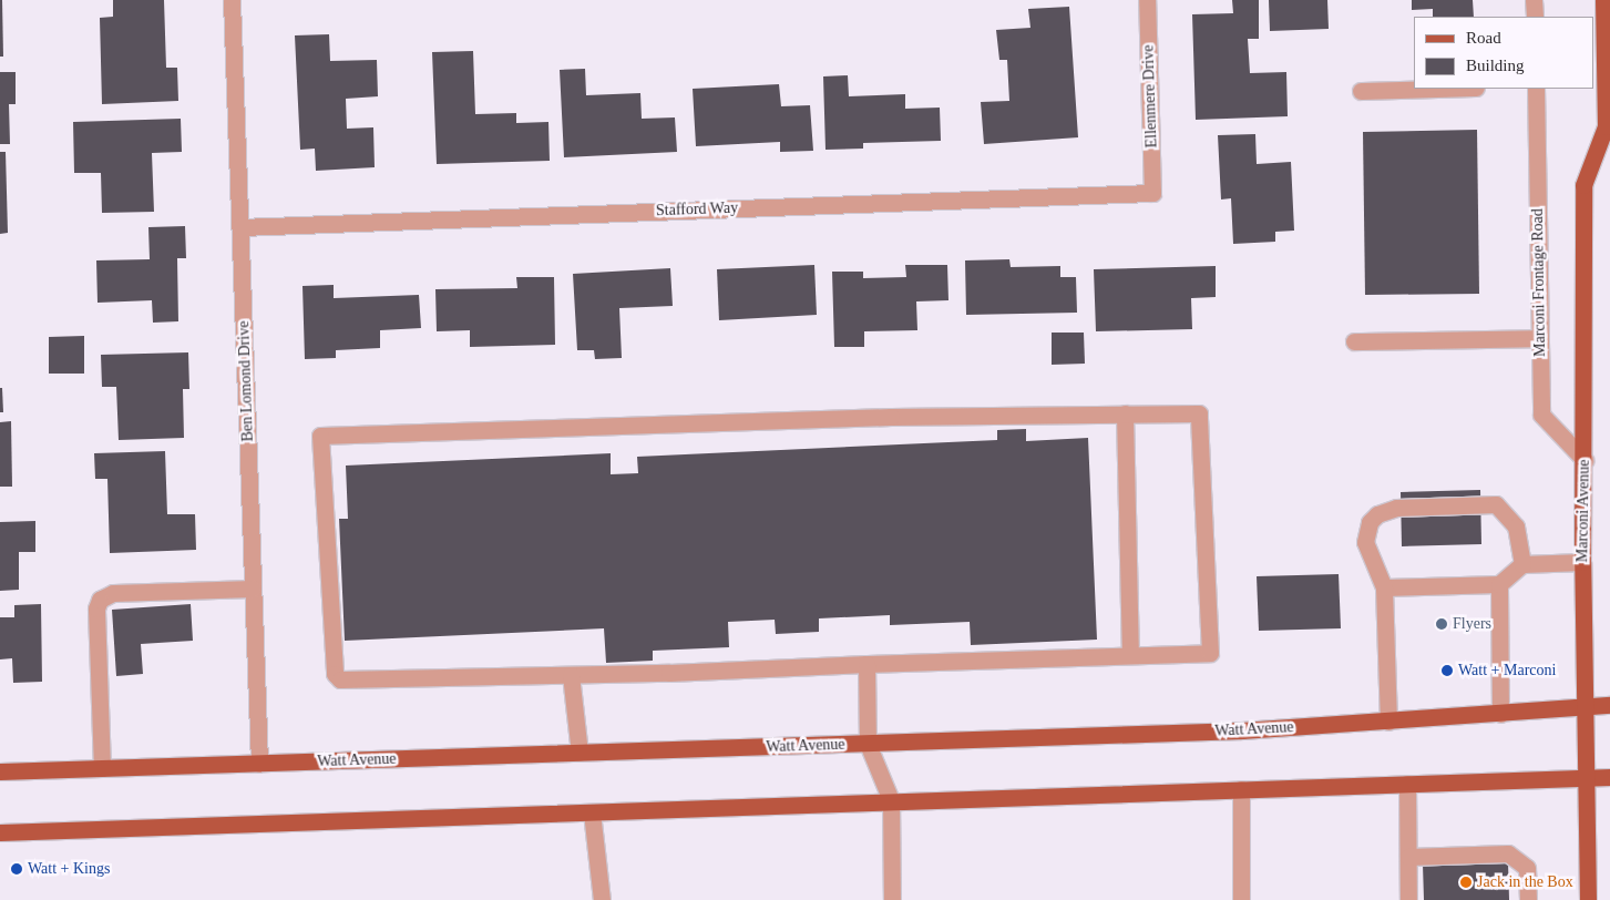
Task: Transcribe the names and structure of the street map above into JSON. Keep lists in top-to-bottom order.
{
  "streets": {
    "main road": ["Marconi Avenue", "Watt Avenue"],
    "street": [
      "Ellenmere Drive",
      "Stafford Way",
      "Marconi Frontage Road",
      "Ben Lomond Drive"
    ]
  },
  "crossings": [
    ["Ellenmere Drive", "Stafford Way"],
    ["Stafford Way", "Ben Lomond Drive"],
    ["Marconi Frontage Road", "Marconi Avenue"],
    ["Ben Lomond Drive", "Watt Avenue"],
    ["Marconi Avenue", "Watt Avenue"]
  ],
  "places": [
    "Flyers",
    "Watt + Marconi",
    "Watt + Kings",
    "Jack in the Box"
  ],
  "legend": ["Road", "Building"]
}
